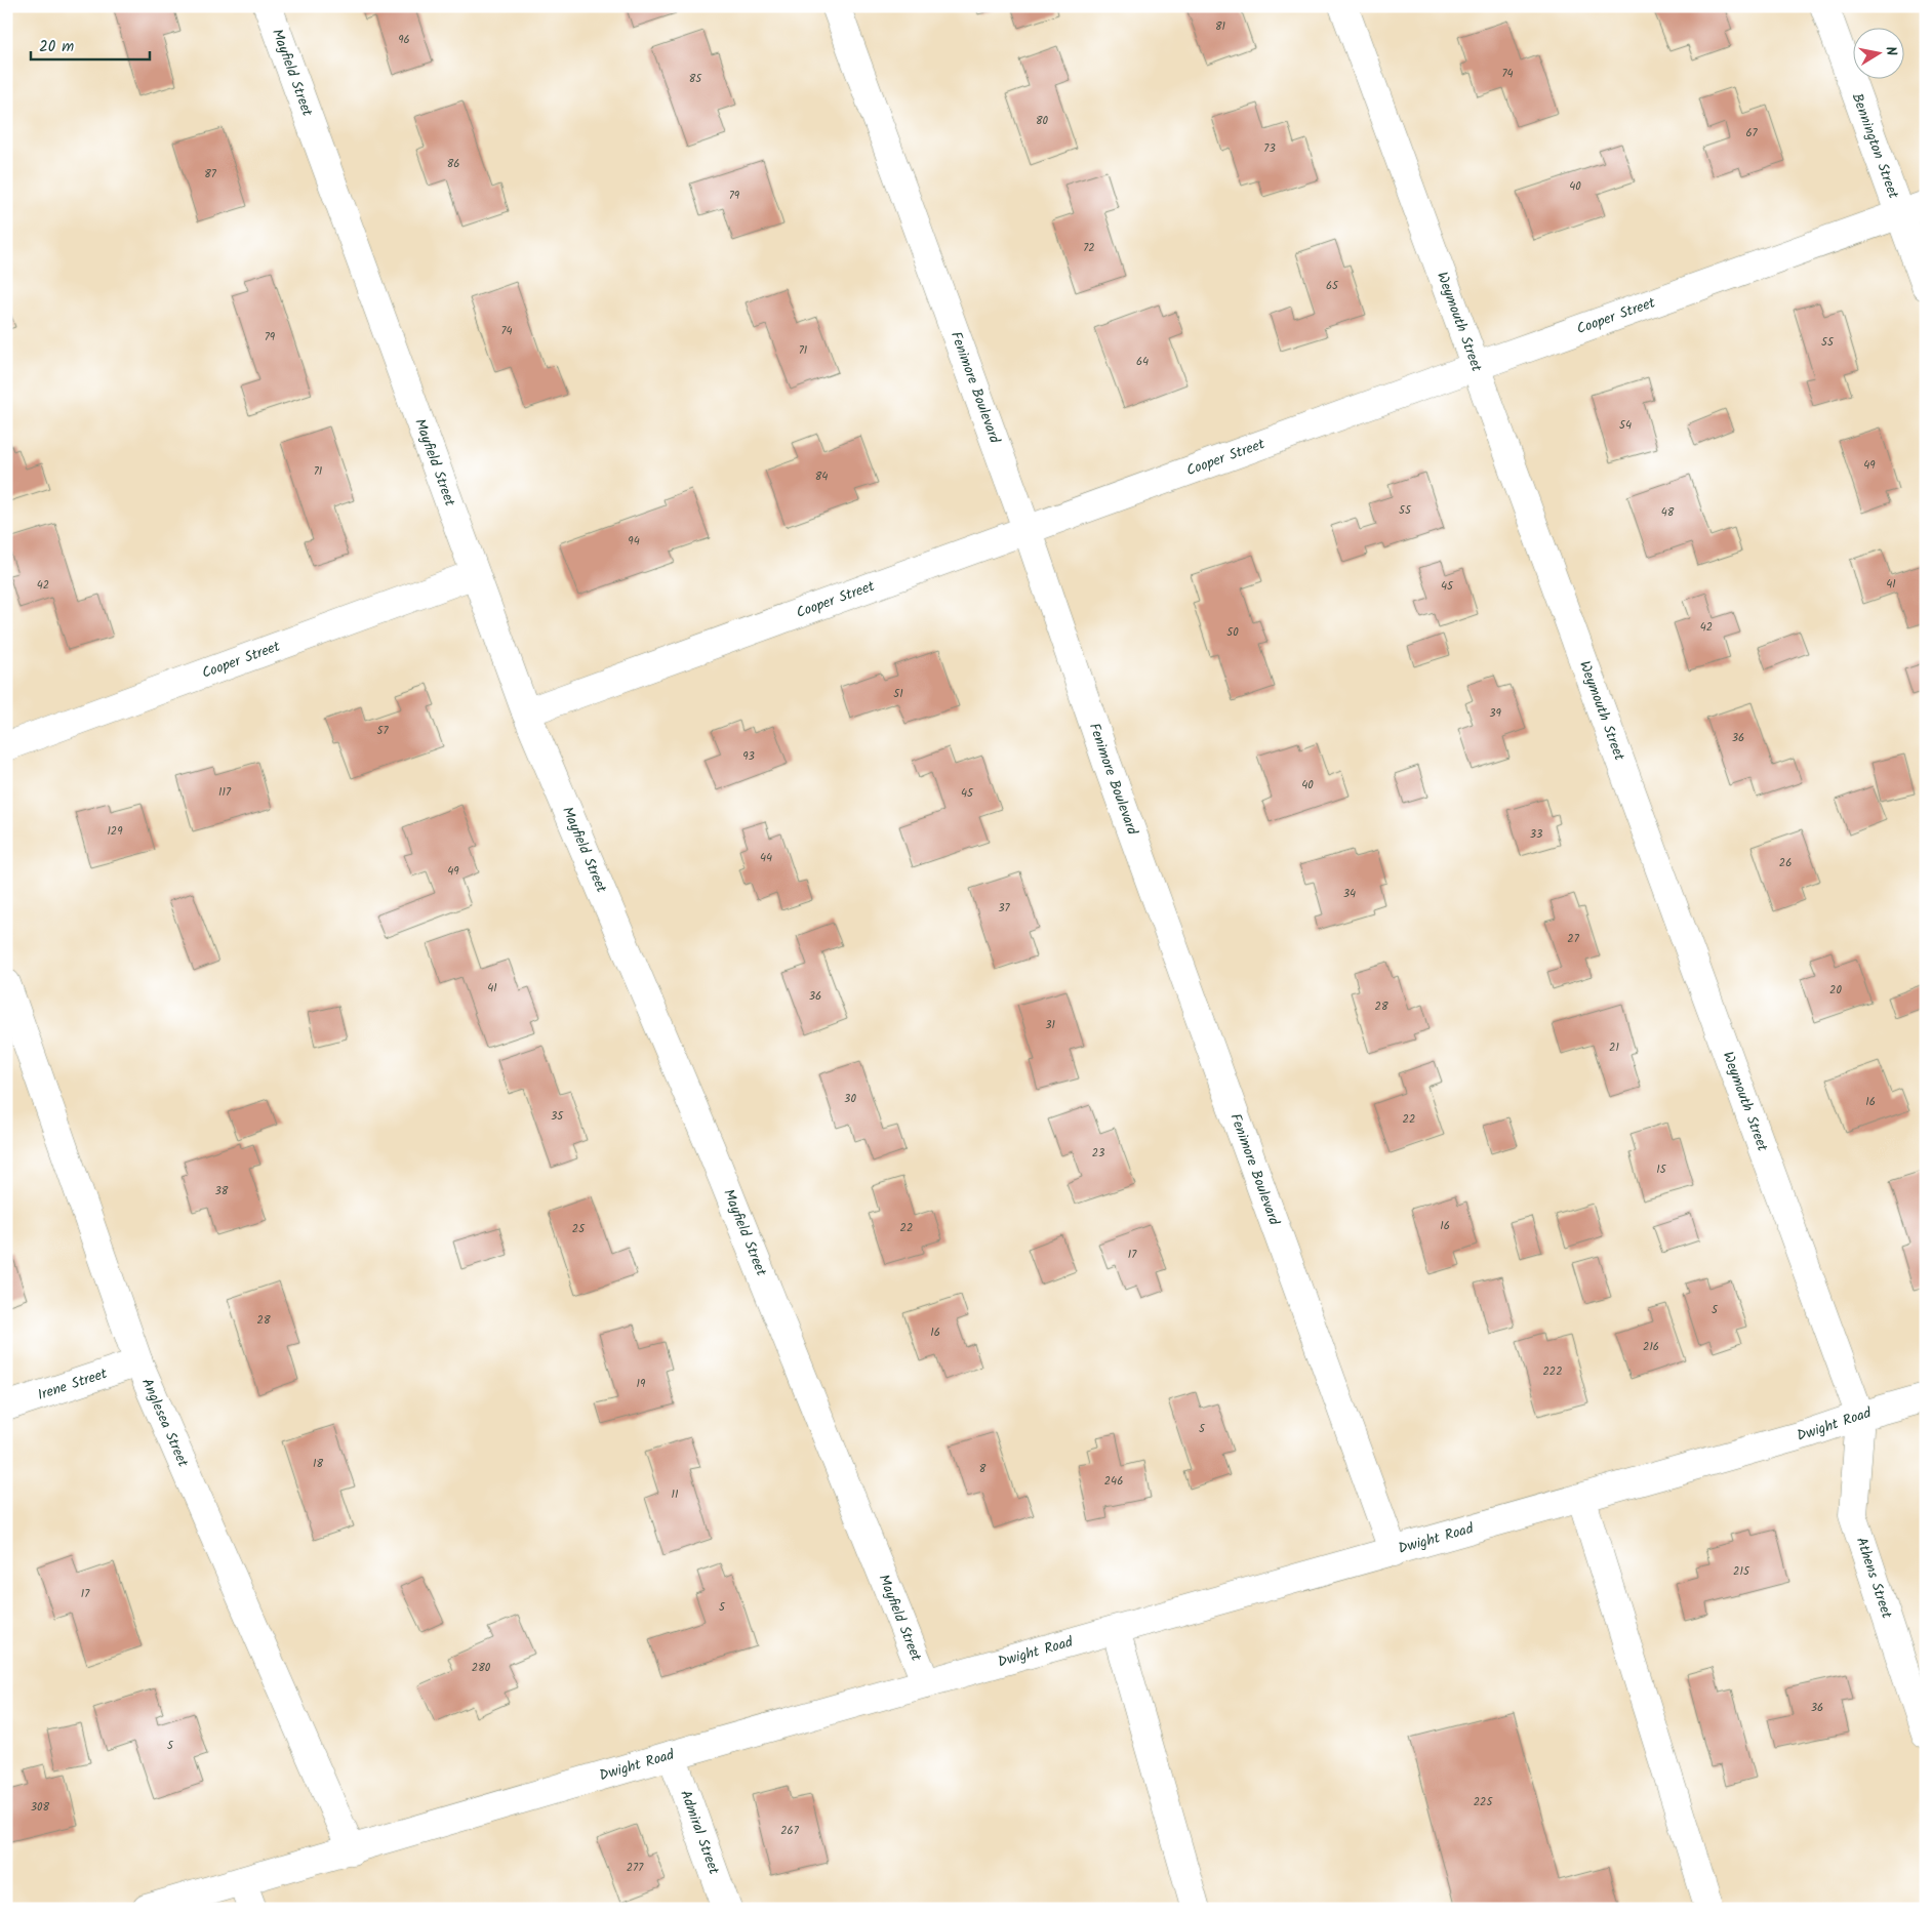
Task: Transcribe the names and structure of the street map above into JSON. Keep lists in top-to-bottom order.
{
  "streets": {
    "street": [
      "Mayfield Street",
      "Bennington Street",
      "Cooper Street",
      "Weymouth Street",
      "Fenimore Boulevard",
      "Irene Street",
      "Anglesea Street",
      "Dwight Road",
      "Athens Street",
      "Admiral Street"
    ]
  },
  "crossings": [
    ["Mayfield Street", "Cooper Street"],
    ["Mayfield Street", "Dwight Road"],
    ["Bennington Street", "Cooper Street"],
    ["Cooper Street", "Weymouth Street"],
    ["Cooper Street", "Fenimore Boulevard"],
    ["Weymouth Street", "Dwight Road"],
    ["Weymouth Street", "Athens Street"],
    ["Fenimore Boulevard", "Dwight Road"],
    ["Irene Street", "Anglesea Street"],
    ["Anglesea Street", "Dwight Road"],
    ["Dwight Road", "Athens Street"],
    ["Dwight Road", "Admiral Street"]
  ],
  "house_numbers": [
    "81",
    "96",
    "74",
    "85",
    "80",
    "67",
    "73",
    "86",
    "87",
    "40",
    "79",
    "72",
    "65",
    "74",
    "79",
    "55",
    "71",
    "64",
    "54",
    "49",
    "71",
    "84",
    "55",
    "48",
    "94",
    "41",
    "42",
    "45",
    "42",
    "50",
    "51",
    "39",
    "57",
    "36",
    "93",
    "40",
    "117",
    "45",
    "129",
    "33",
    "44",
    "26",
    "49",
    "34",
    "37",
    "27",
    "41",
    "20",
    "36",
    "28",
    "31",
    "21",
    "30",
    "16",
    "35",
    "22",
    "23",
    "15",
    "38",
    "16",
    "22",
    "25",
    "17",
    "5",
    "28",
    "16",
    "216",
    "222",
    "19",
    "5",
    "18",
    "8",
    "246",
    "11",
    "215",
    "17",
    "5",
    "280",
    "36",
    "5",
    "225",
    "308",
    "267",
    "277"
  ],
  "scale_bar": "20 m",
  "north": "right"
}
